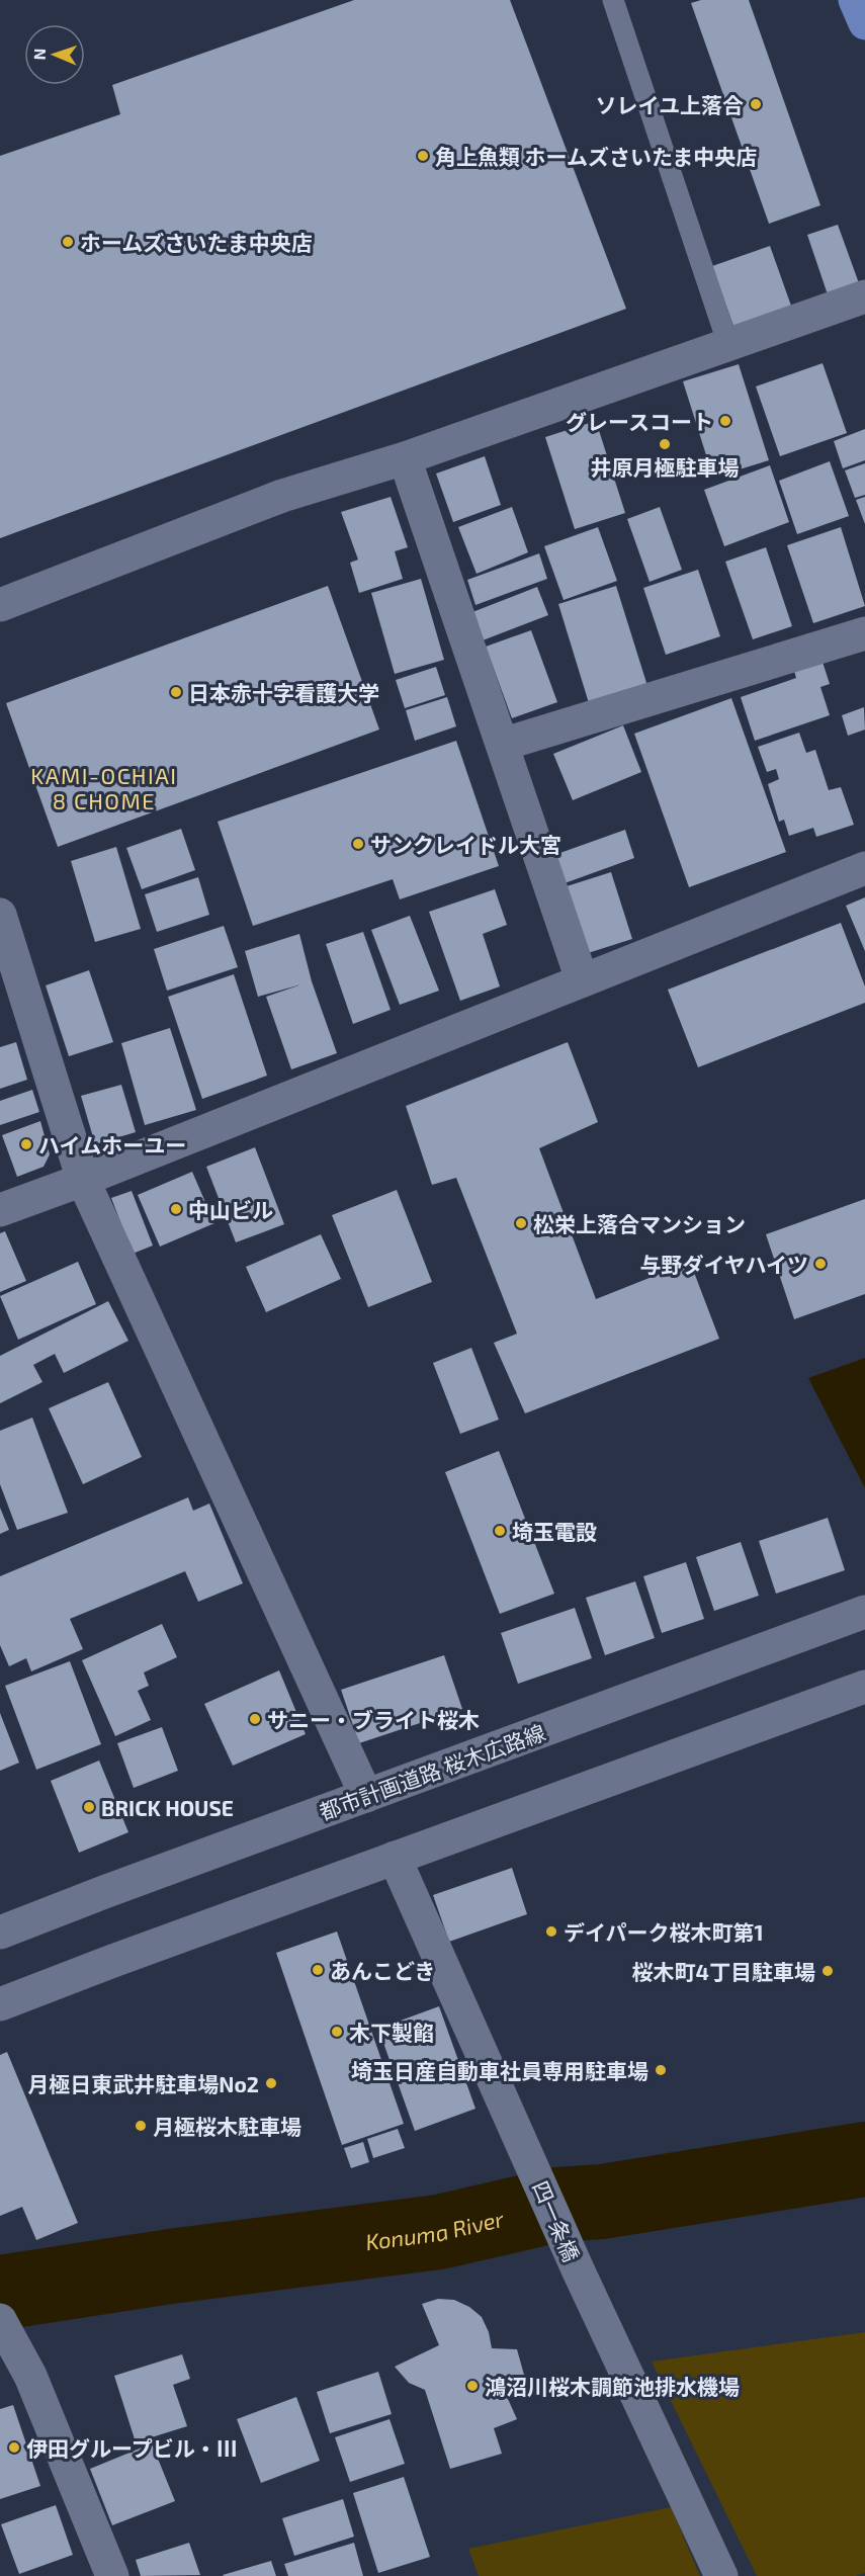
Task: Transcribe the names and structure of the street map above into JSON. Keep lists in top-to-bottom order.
{
  "streets": {
    "street": ["都市計画道路 桜木広路線", "四一条橋"]
  },
  "districts": ["KAMI-OCHIAI 8 CHOME"],
  "water": ["Konuma River"],
  "places": [
    "ソレイユ上落合",
    "角上魚類 ホームズさいたま中央店",
    "ホームズさいたま中央店",
    "グレースコート",
    "井原月極駐車場",
    "日本赤十字看護大学",
    "サンクレイドル大宮",
    "ハイムホーユー",
    "中山ビル",
    "松栄上落合マンション",
    "与野ダイヤハイツ",
    "埼玉電設",
    "サニー・ブライト桜木",
    "BRICK HOUSE",
    "デイパーク桜木町第1",
    "あんこどき",
    "桜木町4丁目駐車場",
    "木下製餡",
    "埼玉日産自動車社員専用駐車場",
    "月極日東武井駐車場No2",
    "月極桜木駐車場",
    "鴻沼川桜木調節池排水機場",
    "伊田グループビル・Ⅲ"
  ],
  "north": "left"
}
